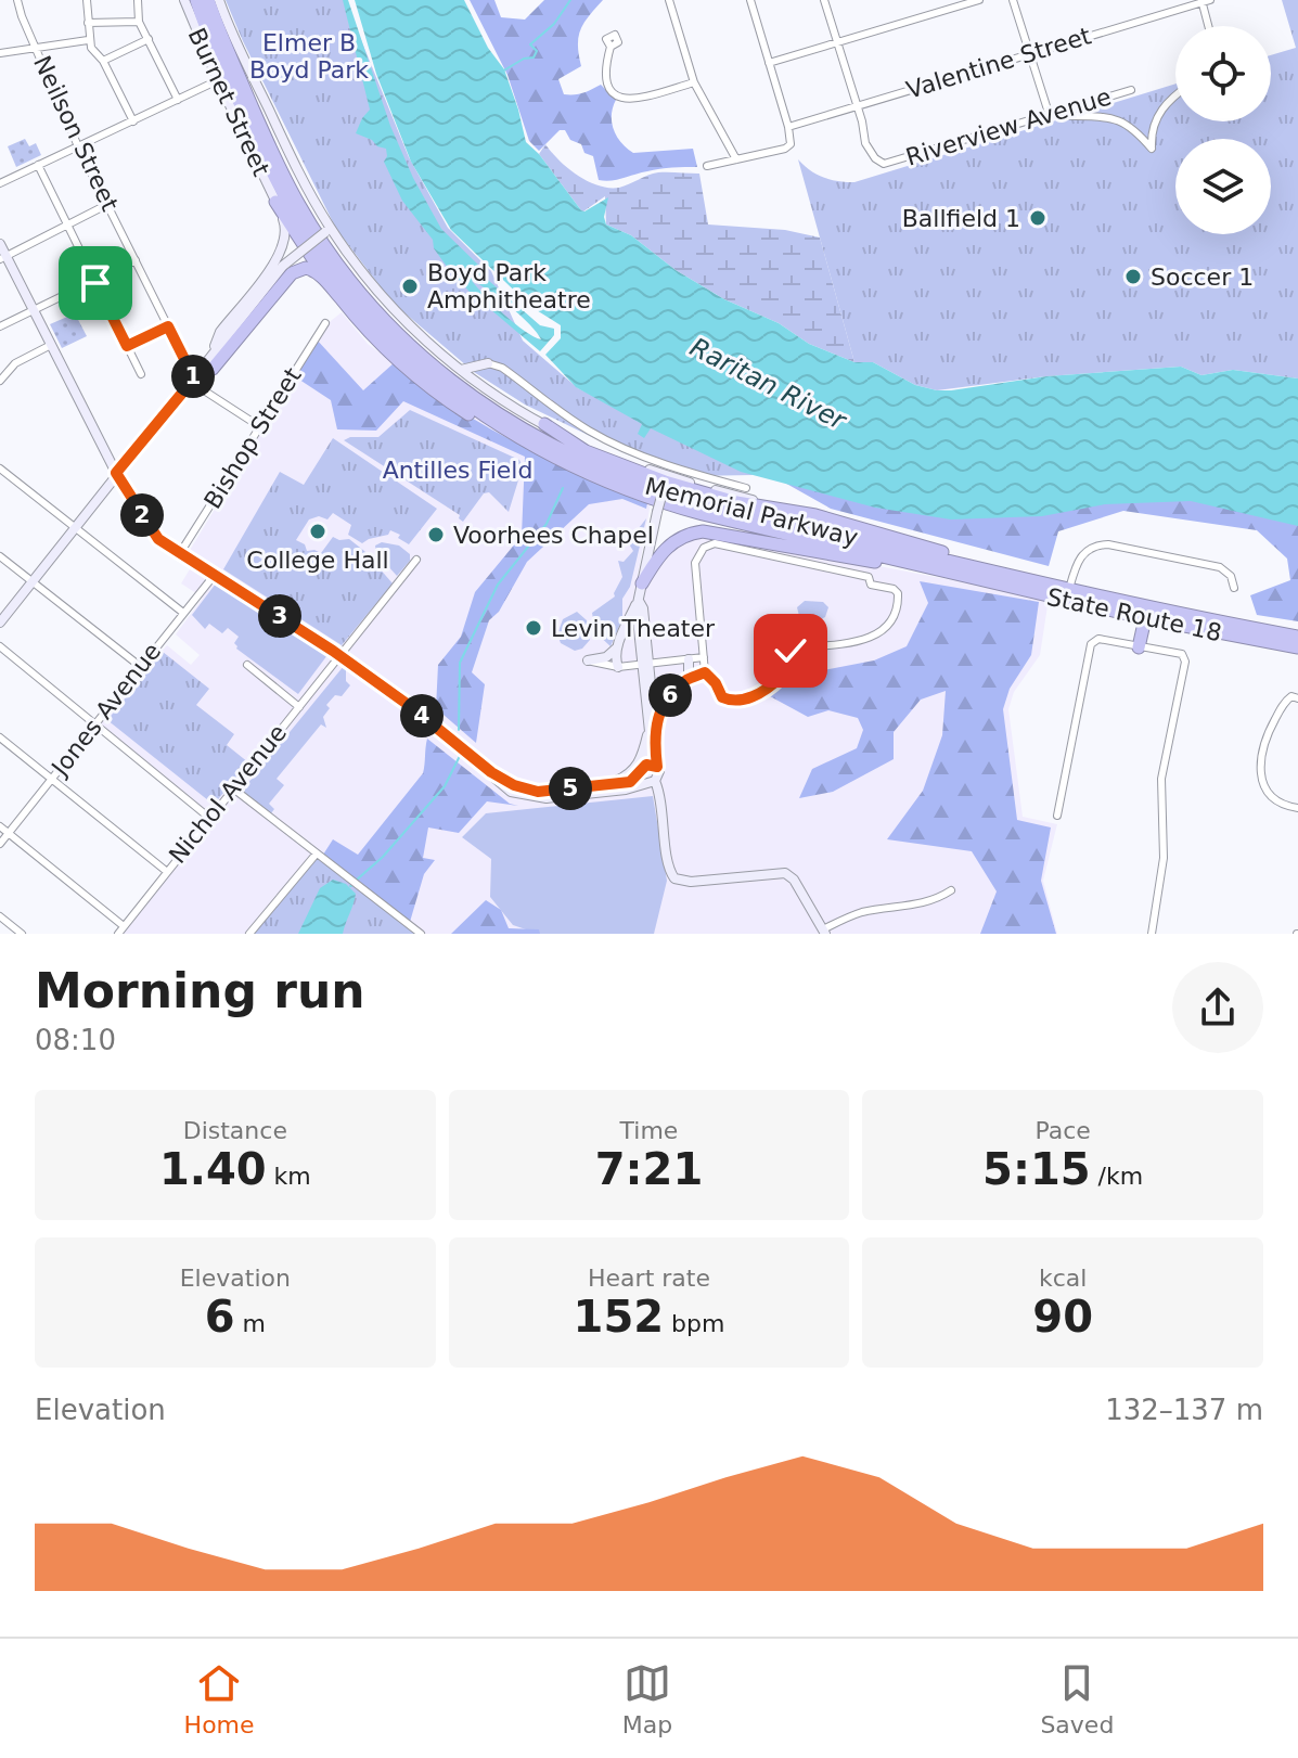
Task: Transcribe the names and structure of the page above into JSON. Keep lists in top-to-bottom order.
{
  "streets": {
    "highway": ["Memorial Parkway", "State Route 18"],
    "main road": ["Burnet Street"],
    "street": [
      "Valentine Street",
      "Riverview Avenue",
      "Neilson Street",
      "Bishop Street",
      "Jones Avenue",
      "Nichol Avenue"
    ]
  },
  "crossings": [
    ["Valentine Street", "Riverview Avenue"],
    ["Neilson Street", "Bishop Street"],
    ["Memorial Parkway", "State Route 18"]
  ],
  "water": ["Raritan River"],
  "parks": ["Elmer B Boyd Park", "Antilles Field"],
  "places": [
    "Ballfield 1",
    "Soccer 1",
    "Boyd Park Amphitheatre",
    "College Hall",
    "Voorhees Chapel",
    "Levin Theater"
  ],
  "page": {
    "pins": [
      "1",
      "2",
      "3",
      "6",
      "4",
      "5"
    ],
    "heading": ["Morning run", "08:10"],
    "stats": [
      ["Distance", "1.40 km"],
      ["Time", "7:21"],
      ["Pace", "5:15 /km"],
      ["Elevation", "6 m"],
      ["Heart rate", "152 bpm"],
      ["kcal", "90"]
    ],
    "chart": ["Elevation", "132–137 m"],
    "tabs": ["Home", "Map", "Saved"]
  }
}
